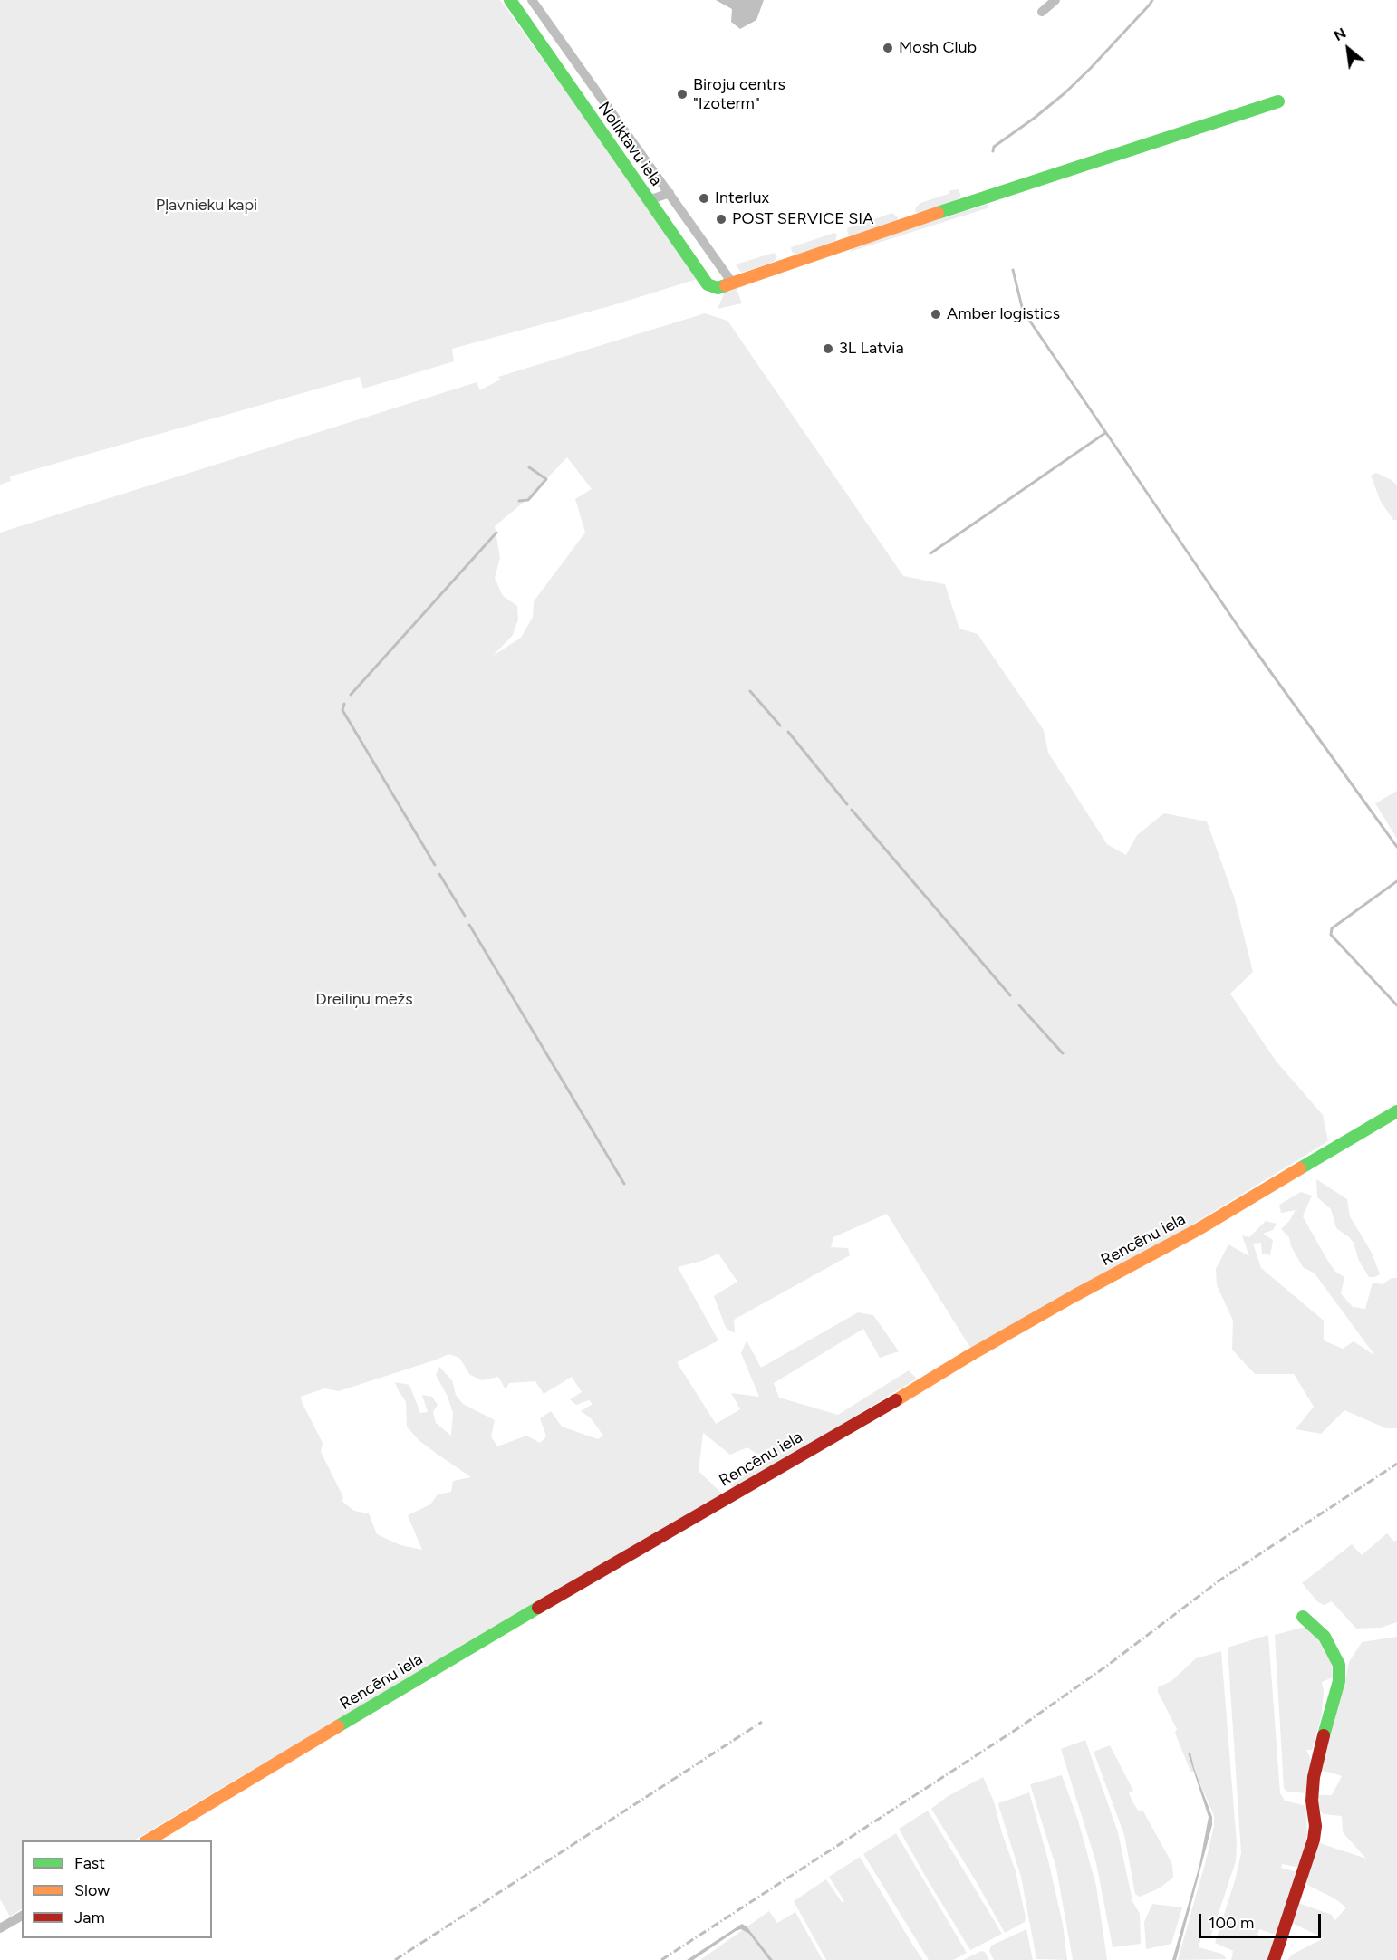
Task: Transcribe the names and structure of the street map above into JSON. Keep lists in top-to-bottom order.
{
  "streets": {
    "street": ["Noliktavu iela", "Rencēnu iela"]
  },
  "parks": ["Pļavnieku kapi", "Dreiliņu mežs"],
  "places": [
    "Mosh Club",
    "Biroju centrs \"Izoterm\"",
    "Interlux",
    "POST SERVICE SIA",
    "Amber logistics",
    "3L Latvia"
  ],
  "legend": ["Fast", "Slow", "Jam"],
  "scale_bar": "100 m",
  "north": "top left"
}
